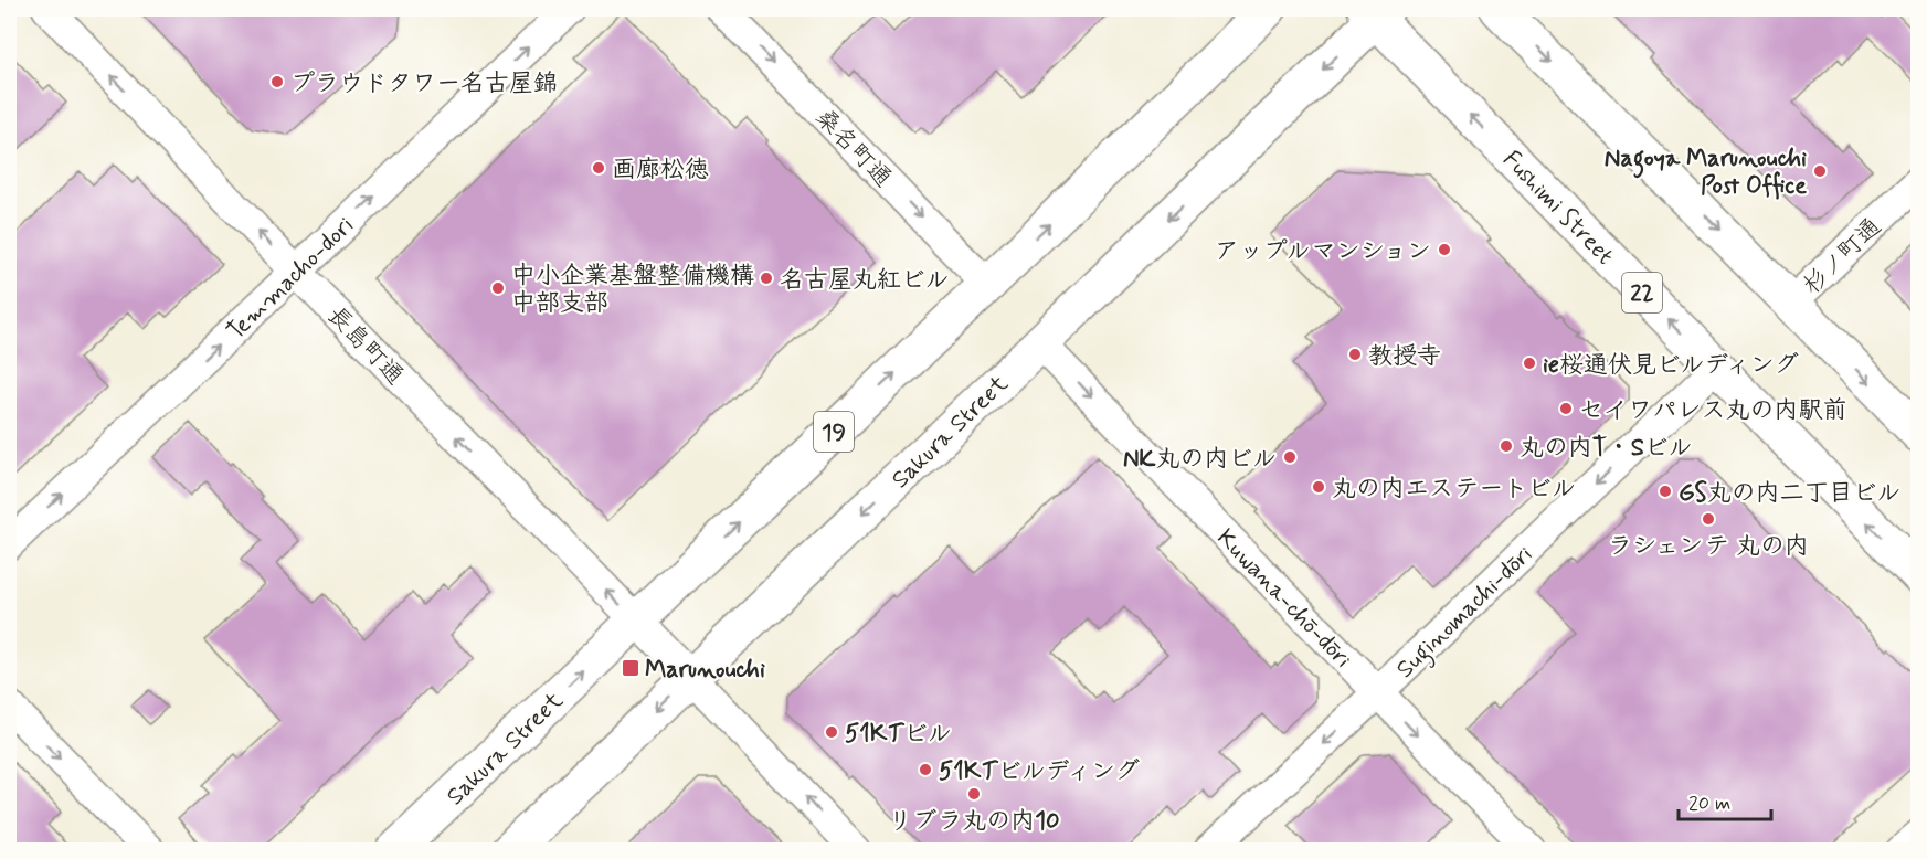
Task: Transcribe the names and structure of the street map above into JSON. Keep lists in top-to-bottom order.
{
  "streets": {
    "highway": [
      "Fushimi Street",
      "22",
      "Sakura Street",
      "19"
    ],
    "street": [
      "桑名町通",
      "杉ノ町通",
      "Temmacho-dori",
      "長島町通",
      "Kuwana-chō-dōri",
      "Suginomachi-dōri"
    ]
  },
  "crossings": [
    ["桑名町通", "Sakura Street"],
    ["Fushimi Street", "Sakura Street"],
    ["Fushimi Street", "Suginomachi-dōri"],
    ["Temmacho-dori", "長島町通"],
    ["長島町通", "Sakura Street"],
    ["Sakura Street", "Kuwana-chō-dōri"],
    ["Kuwana-chō-dōri", "Suginomachi-dōri"]
  ],
  "one_way": [
    "桑名町通",
    "Temmacho-dori",
    "長島町通",
    "Kuwana-chō-dōri",
    "Suginomachi-dōri"
  ],
  "places": {
    "other": [
      "プラウドタワー名古屋錦",
      "画廊松徳",
      "Nagoya Marunouchi Post Office",
      "アップルマンション",
      "名古屋丸紅ビル",
      "中小企業基盤整備機構 中部支部",
      "教授寺",
      "ie桜通伏見ビルディング",
      "セイワパレス丸の内駅前",
      "丸の内T・Sビル",
      "NK丸の内ビル",
      "丸の内エステートビル",
      "GS丸の内二丁目ビル",
      "ラシェンテ 丸の内",
      "51KTビル",
      "51KTビルディング",
      "リブラ丸の内10"
    ],
    "transit": ["Marunouchi"]
  },
  "scale_bar": "20 m"
}
